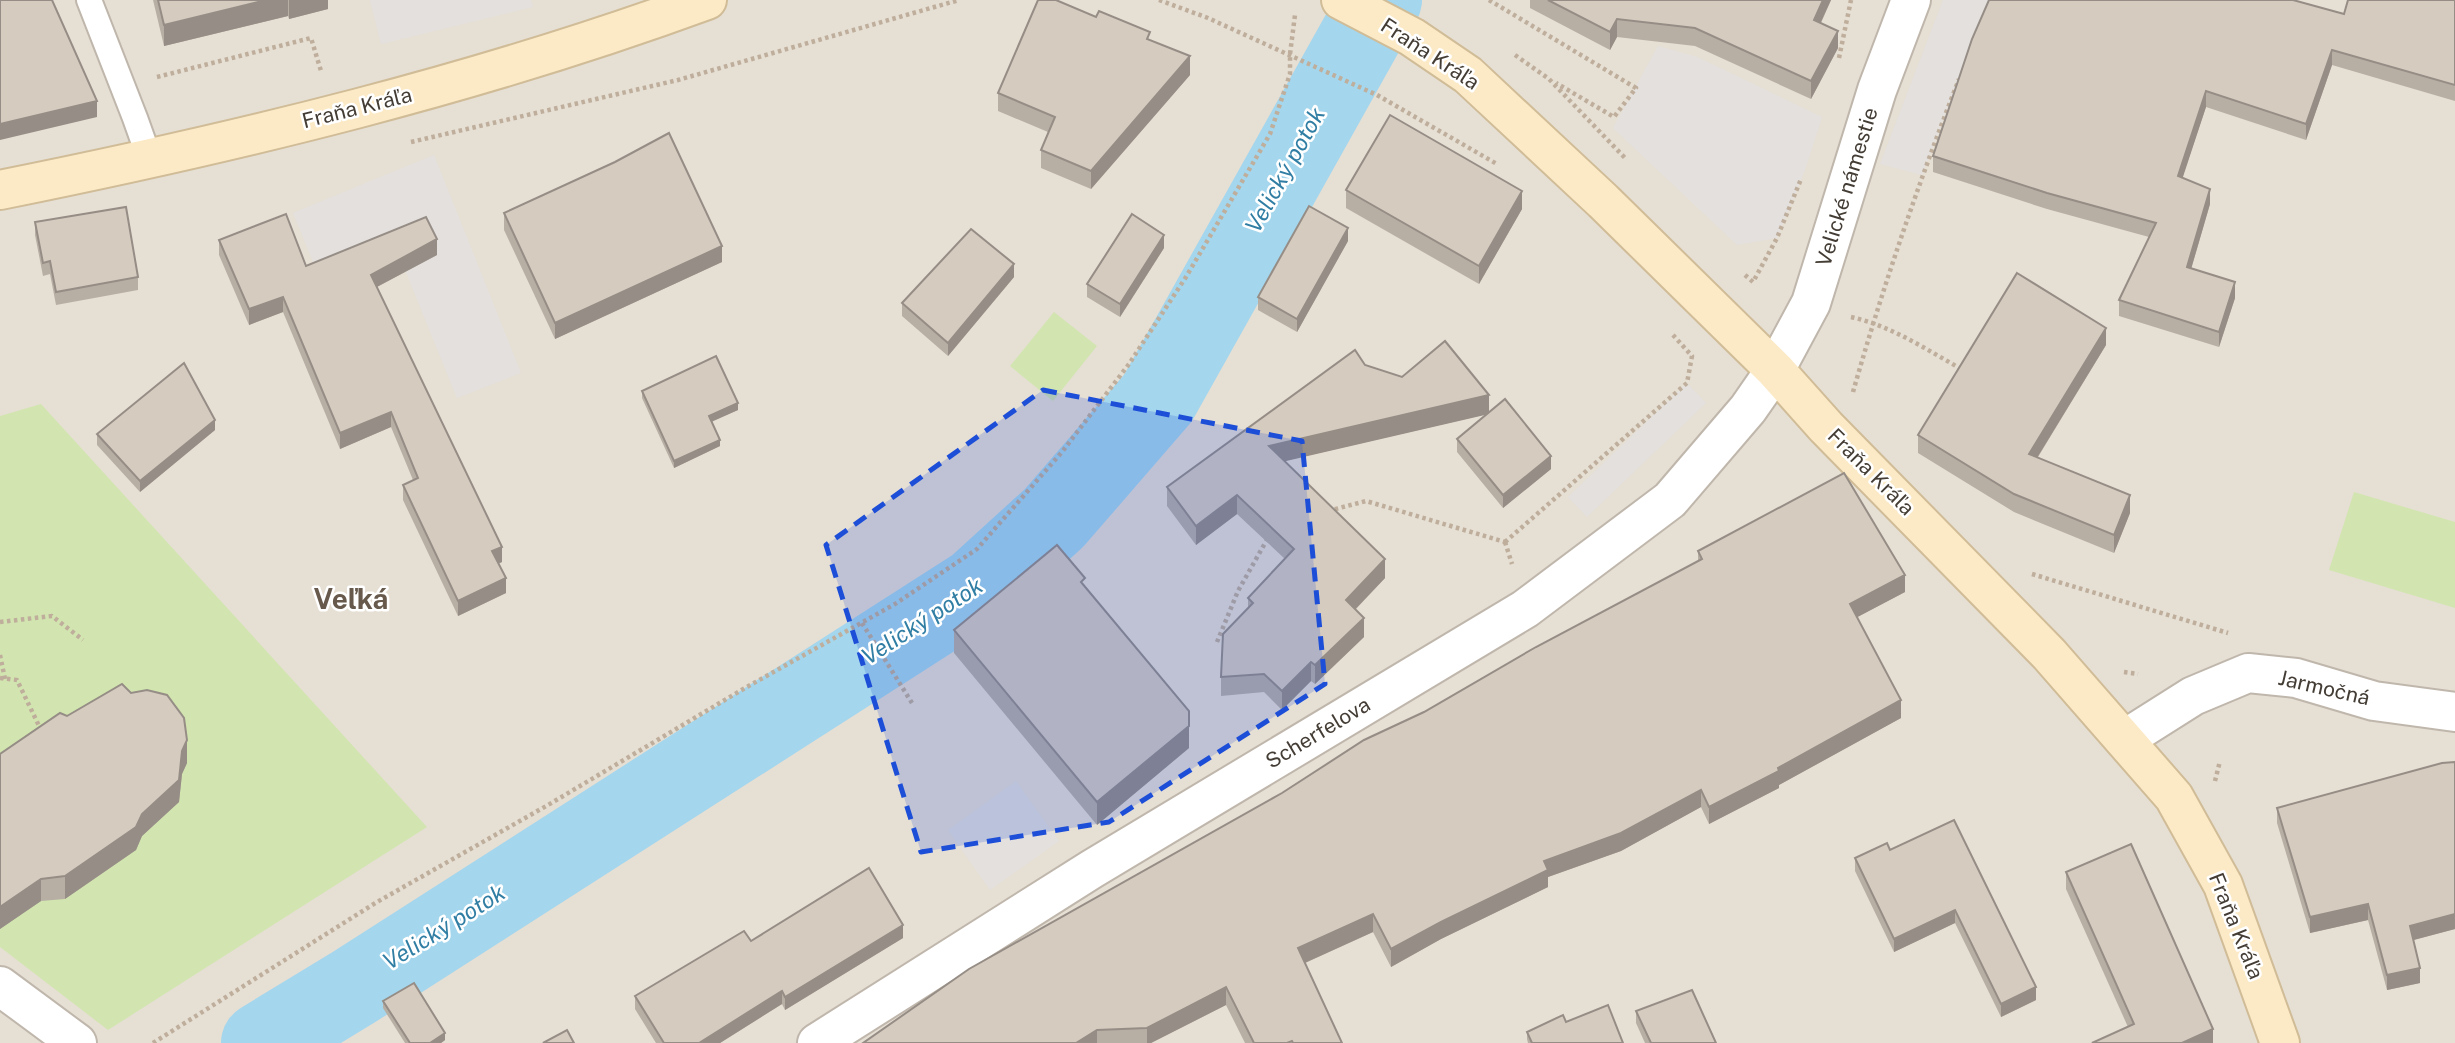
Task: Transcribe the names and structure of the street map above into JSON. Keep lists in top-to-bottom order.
{
  "streets": {
    "street": [
      "Fraňa Kráľa",
      "Velické námestie",
      "Jarmočná",
      "Scherfelova"
    ]
  },
  "crossings": [
    ["Fraňa Kráľa", "Velické námestie"],
    ["Fraňa Kráľa", "Jarmočná"],
    ["Fraňa Kráľa", "Scherfelova"],
    ["Velické námestie", "Scherfelova"]
  ],
  "districts": ["Veľká"],
  "water": ["Velický potok"]
}
